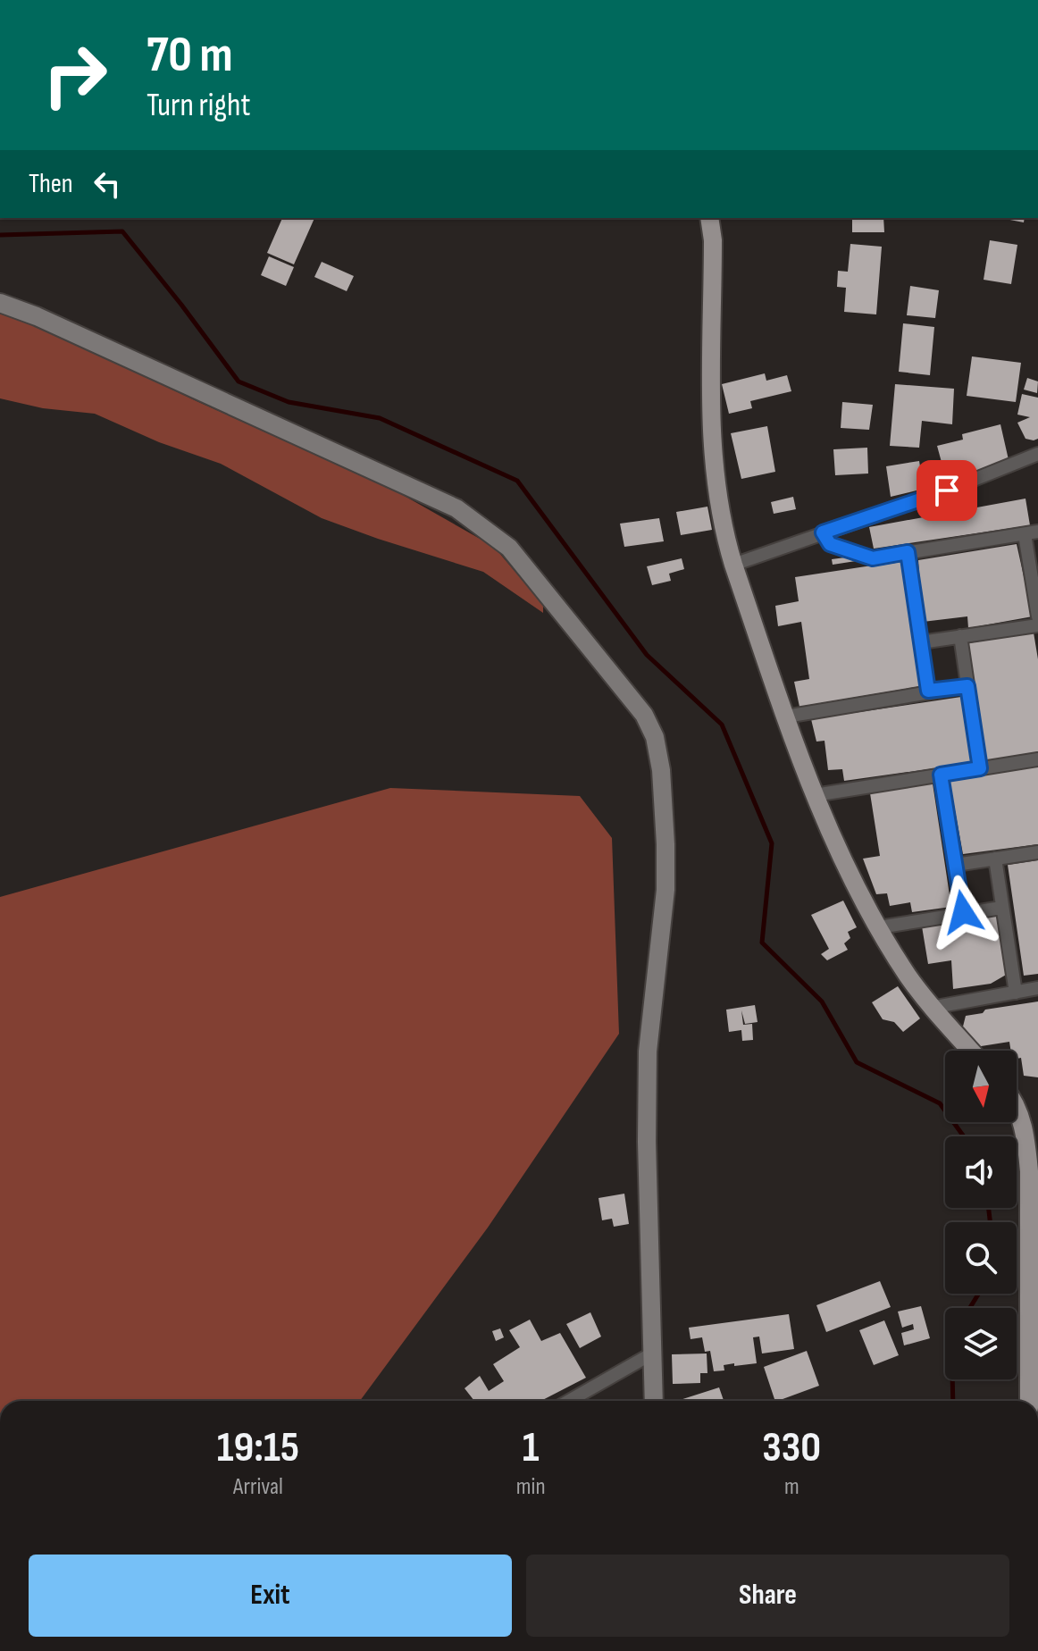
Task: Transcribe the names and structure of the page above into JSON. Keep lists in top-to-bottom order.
{
  "north": "bottom",
  "page": {
    "turn": ["70 m", "Turn right"],
    "then": "Then",
    "eta": [
      "19:15",
      "Arrival",
      "1",
      "min",
      "330",
      "m"
    ],
    "buttons": ["Exit", "Share"]
  }
}
